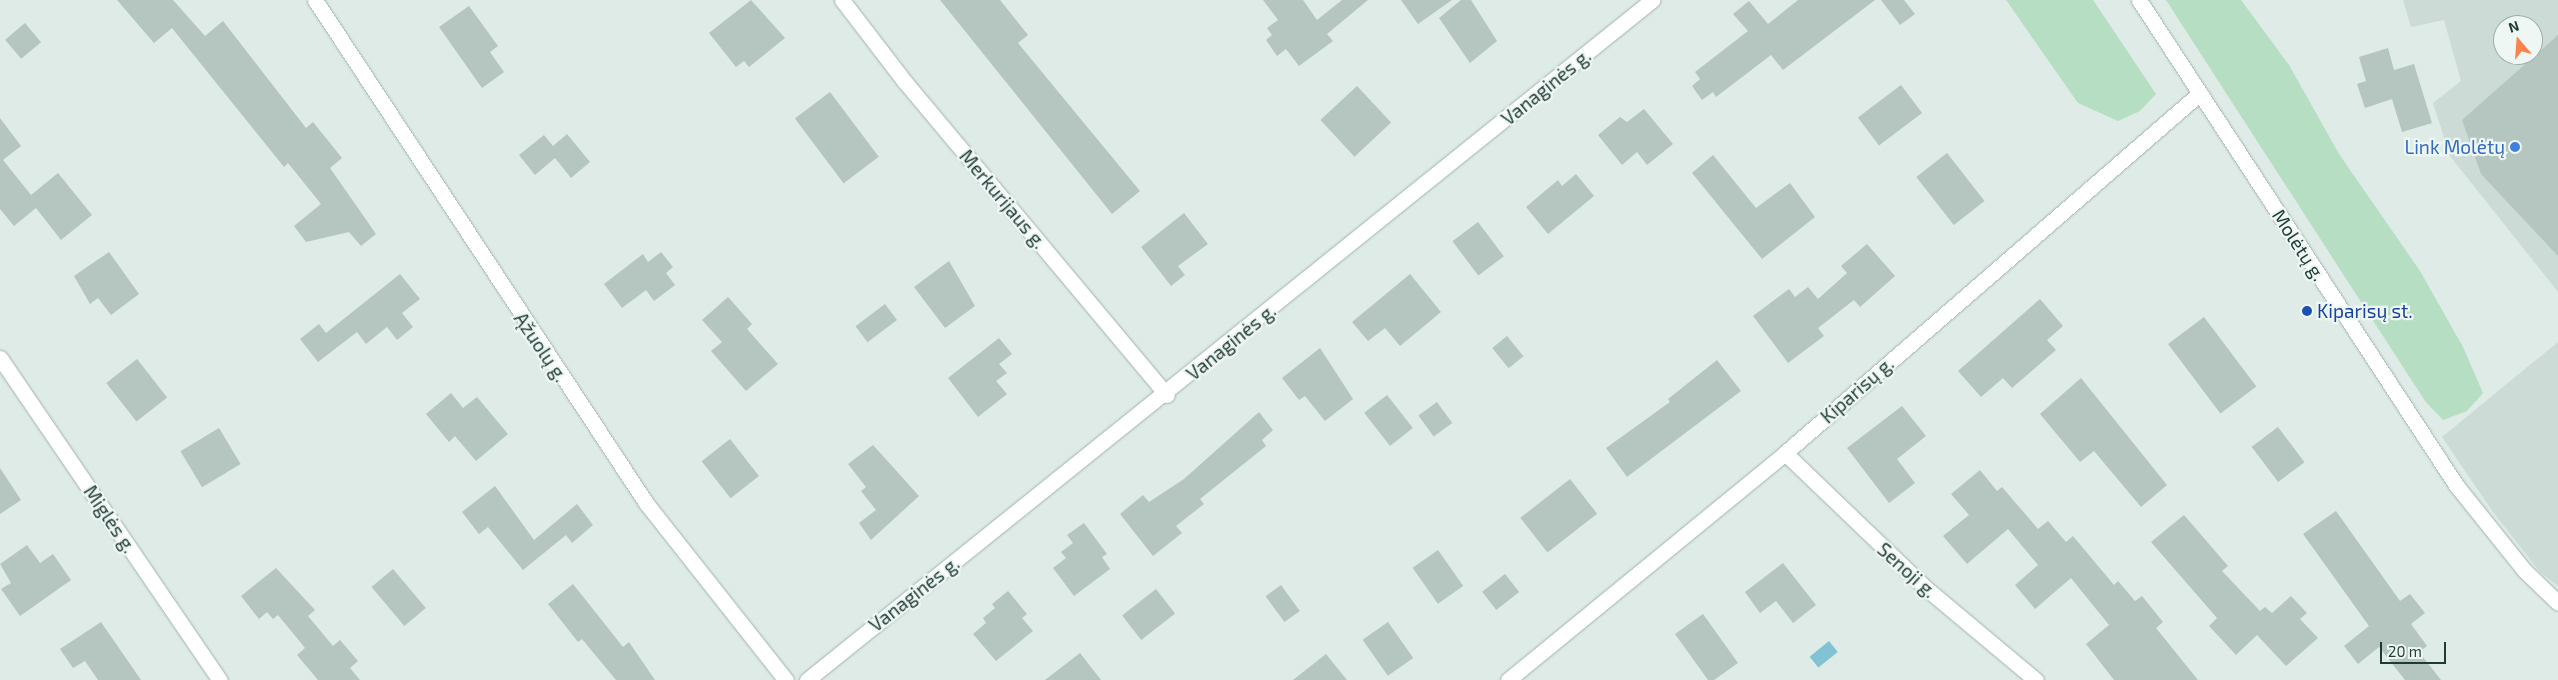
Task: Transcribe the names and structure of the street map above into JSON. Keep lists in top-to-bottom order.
{
  "streets": {
    "street": [
      "Vanaginės g.",
      "Merkurijaus g.",
      "Molėtų g.",
      "Ąžuolų g.",
      "Kiparisų g.",
      "Miglės g.",
      "Senoji g."
    ]
  },
  "crossings": [
    ["Vanaginės g.", "Merkurijaus g."],
    ["Molėtų g.", "Kiparisų g."],
    ["Kiparisų g.", "Senoji g."]
  ],
  "places": ["Link Molėtų", "Kiparisų st."],
  "scale_bar": "20 m",
  "north": "top"
}
